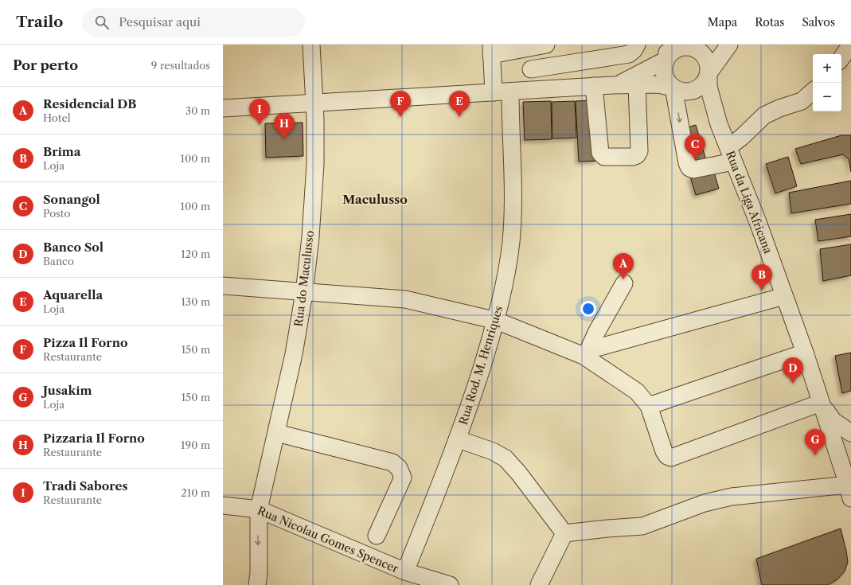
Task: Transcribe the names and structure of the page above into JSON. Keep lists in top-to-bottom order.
{
  "streets": {
    "street": [
      "Rua da Liga Africana",
      "Rua do Maculusso",
      "Rua Rod. M. Henriques",
      "Rua Nicolau Gomes Spencer"
    ]
  },
  "crossings": [
    ["Rua do Maculusso", "Rua Nicolau Gomes Spencer"],
    ["Rua Rod. M. Henriques", "Rua Nicolau Gomes Spencer"]
  ],
  "districts": ["Maculusso"],
  "page": {
    "header": "Trailo",
    "search": "Pesquisar aqui",
    "nav": ["Mapa", "Rotas", "Salvos"],
    "heading": ["Por perto", "9 resultados"],
    "map_buttons": ["+", "−"],
    "list": [
      {
        "mark": "A",
        "name": "Residencial DB",
        "note": "Hotel",
        "value": "30 m"
      },
      {
        "mark": "B",
        "name": "Brima",
        "note": "Loja",
        "value": "100 m"
      },
      {
        "mark": "C",
        "name": "Sonangol",
        "note": "Posto",
        "value": "100 m"
      },
      {
        "mark": "D",
        "name": "Banco Sol",
        "note": "Banco",
        "value": "120 m"
      },
      {
        "mark": "E",
        "name": "Aquarella",
        "note": "Loja",
        "value": "130 m"
      },
      {
        "mark": "F",
        "name": "Pizza Il Forno",
        "note": "Restaurante",
        "value": "150 m"
      },
      {
        "mark": "G",
        "name": "Jusakim",
        "note": "Loja",
        "value": "150 m"
      },
      {
        "mark": "H",
        "name": "Pizzaria Il Forno",
        "note": "Restaurante",
        "value": "190 m"
      },
      {
        "mark": "I",
        "name": "Tradi Sabores",
        "note": "Restaurante",
        "value": "210 m"
      }
    ],
    "pins": [
      "E",
      "F",
      "I",
      "H",
      "C",
      "A",
      "B",
      "D",
      "G"
    ]
  }
}
